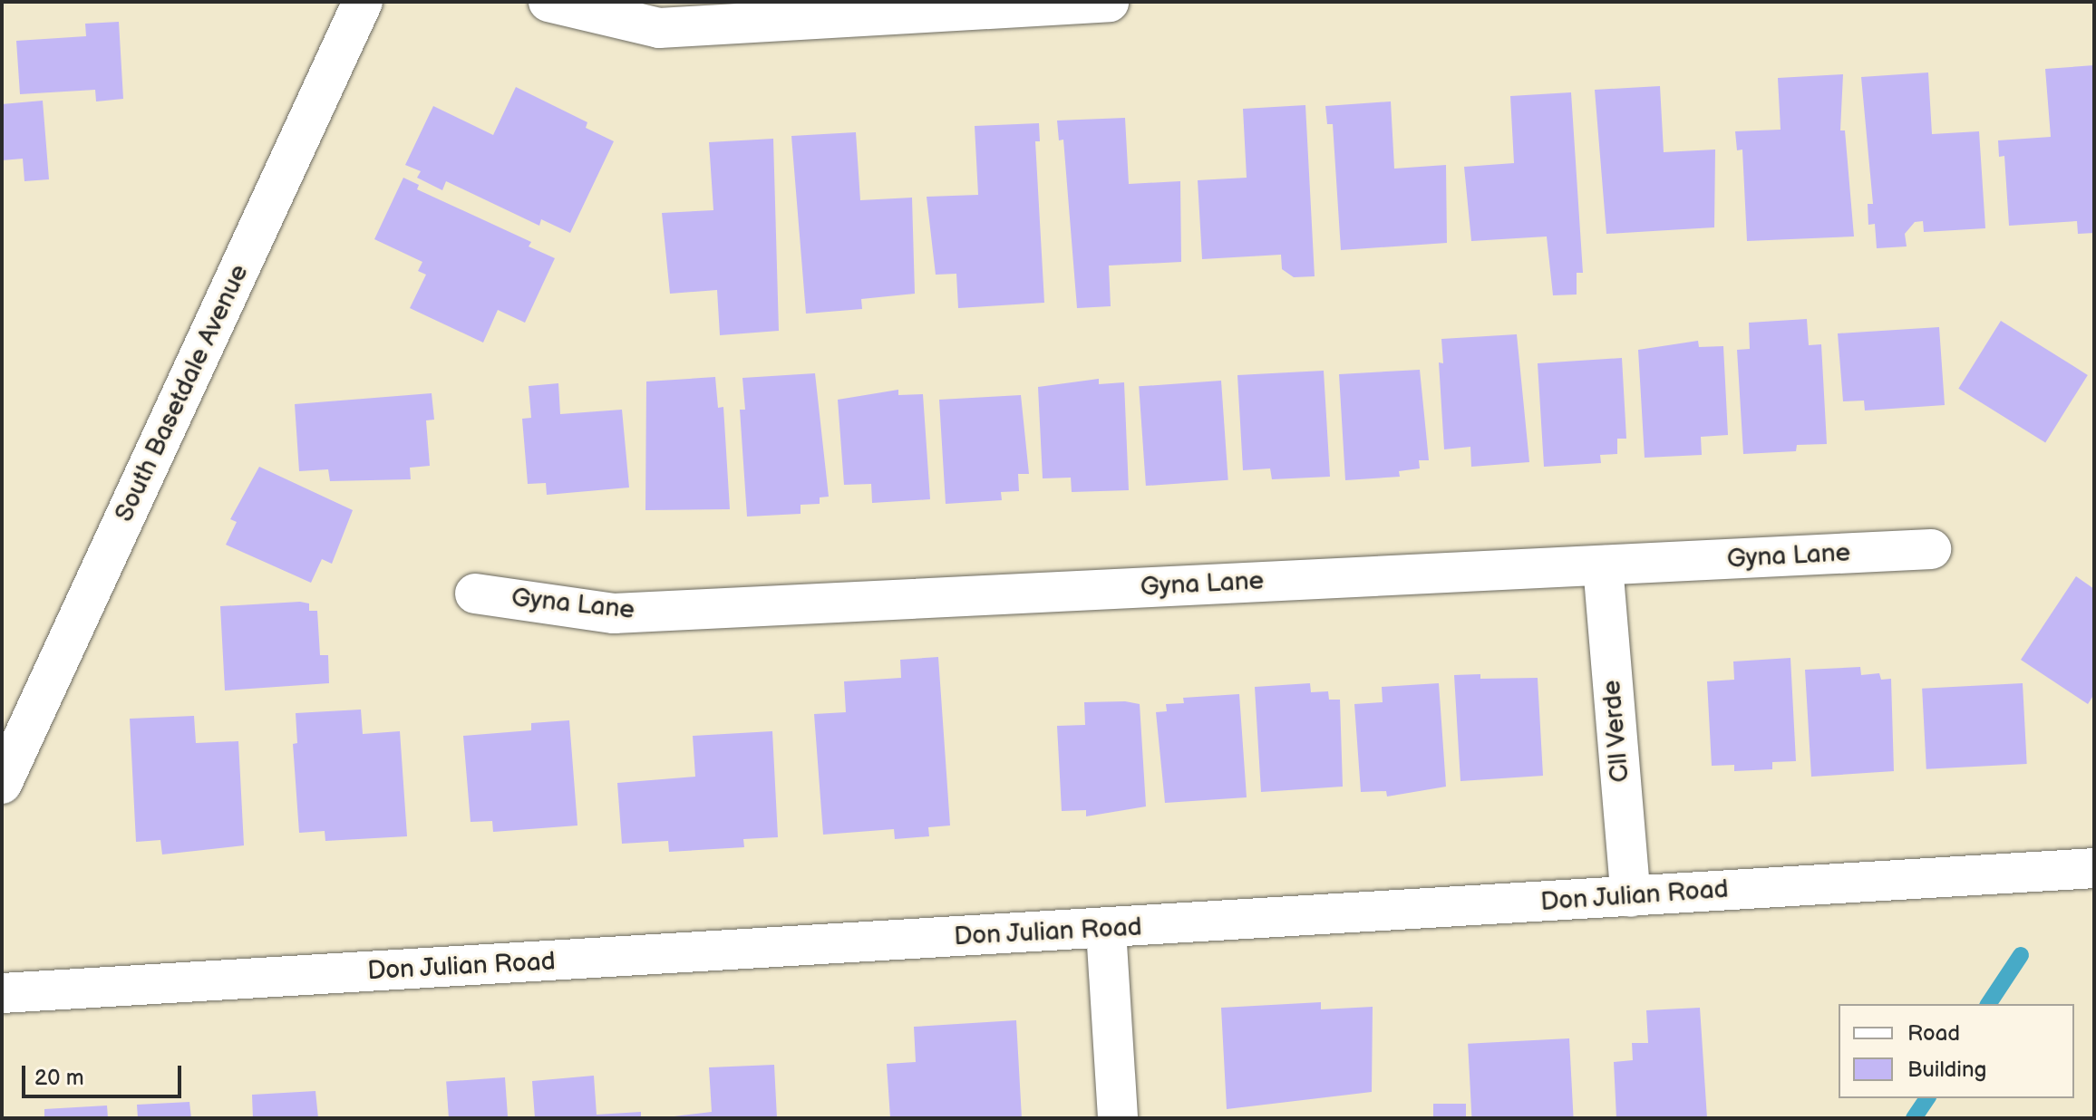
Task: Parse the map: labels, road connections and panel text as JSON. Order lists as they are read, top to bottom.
{
  "streets": {
    "street": [
      "South Basetdale Avenue",
      "Gyna Lane",
      "Cll Verde",
      "Don Julian Road"
    ]
  },
  "crossings": [
    ["Gyna Lane", "Cll Verde"],
    ["Cll Verde", "Don Julian Road"]
  ],
  "legend": ["Road", "Building"],
  "scale_bar": "20 m"
}
